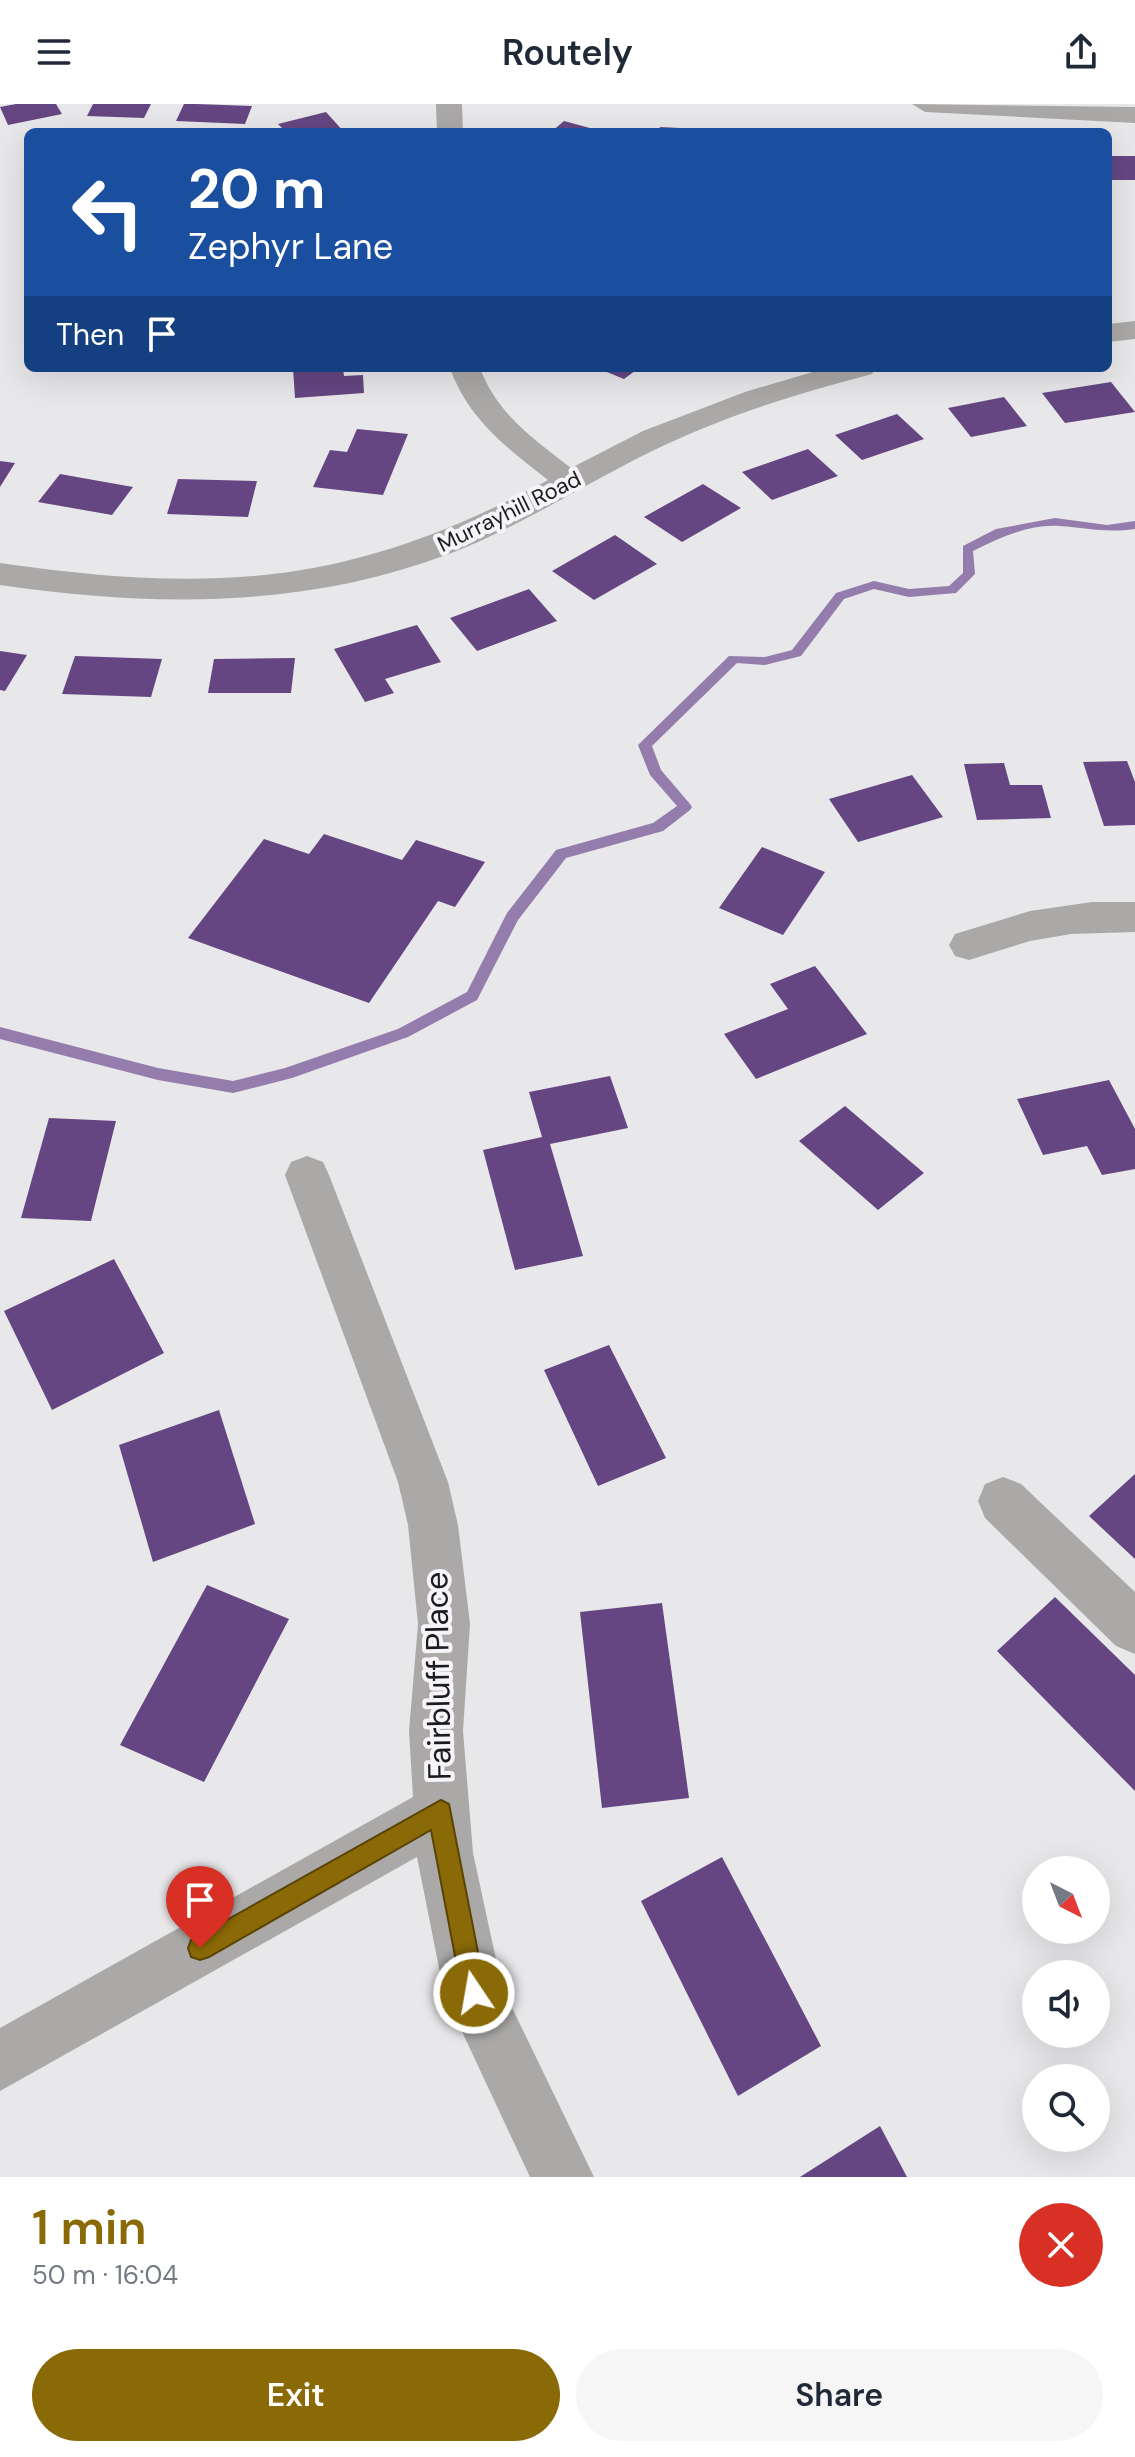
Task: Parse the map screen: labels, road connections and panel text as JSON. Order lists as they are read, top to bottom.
{
  "streets": {
    "street": ["Murrayhill Road", "Fairbluff Place"]
  },
  "north": "bottom right",
  "page": {
    "header": "Routely",
    "turn": ["20 m", "Zephyr Lane"],
    "then": "Then",
    "heading": ["1 min", "50 m · 16:04"],
    "buttons": ["Exit", "Share"]
  }
}
